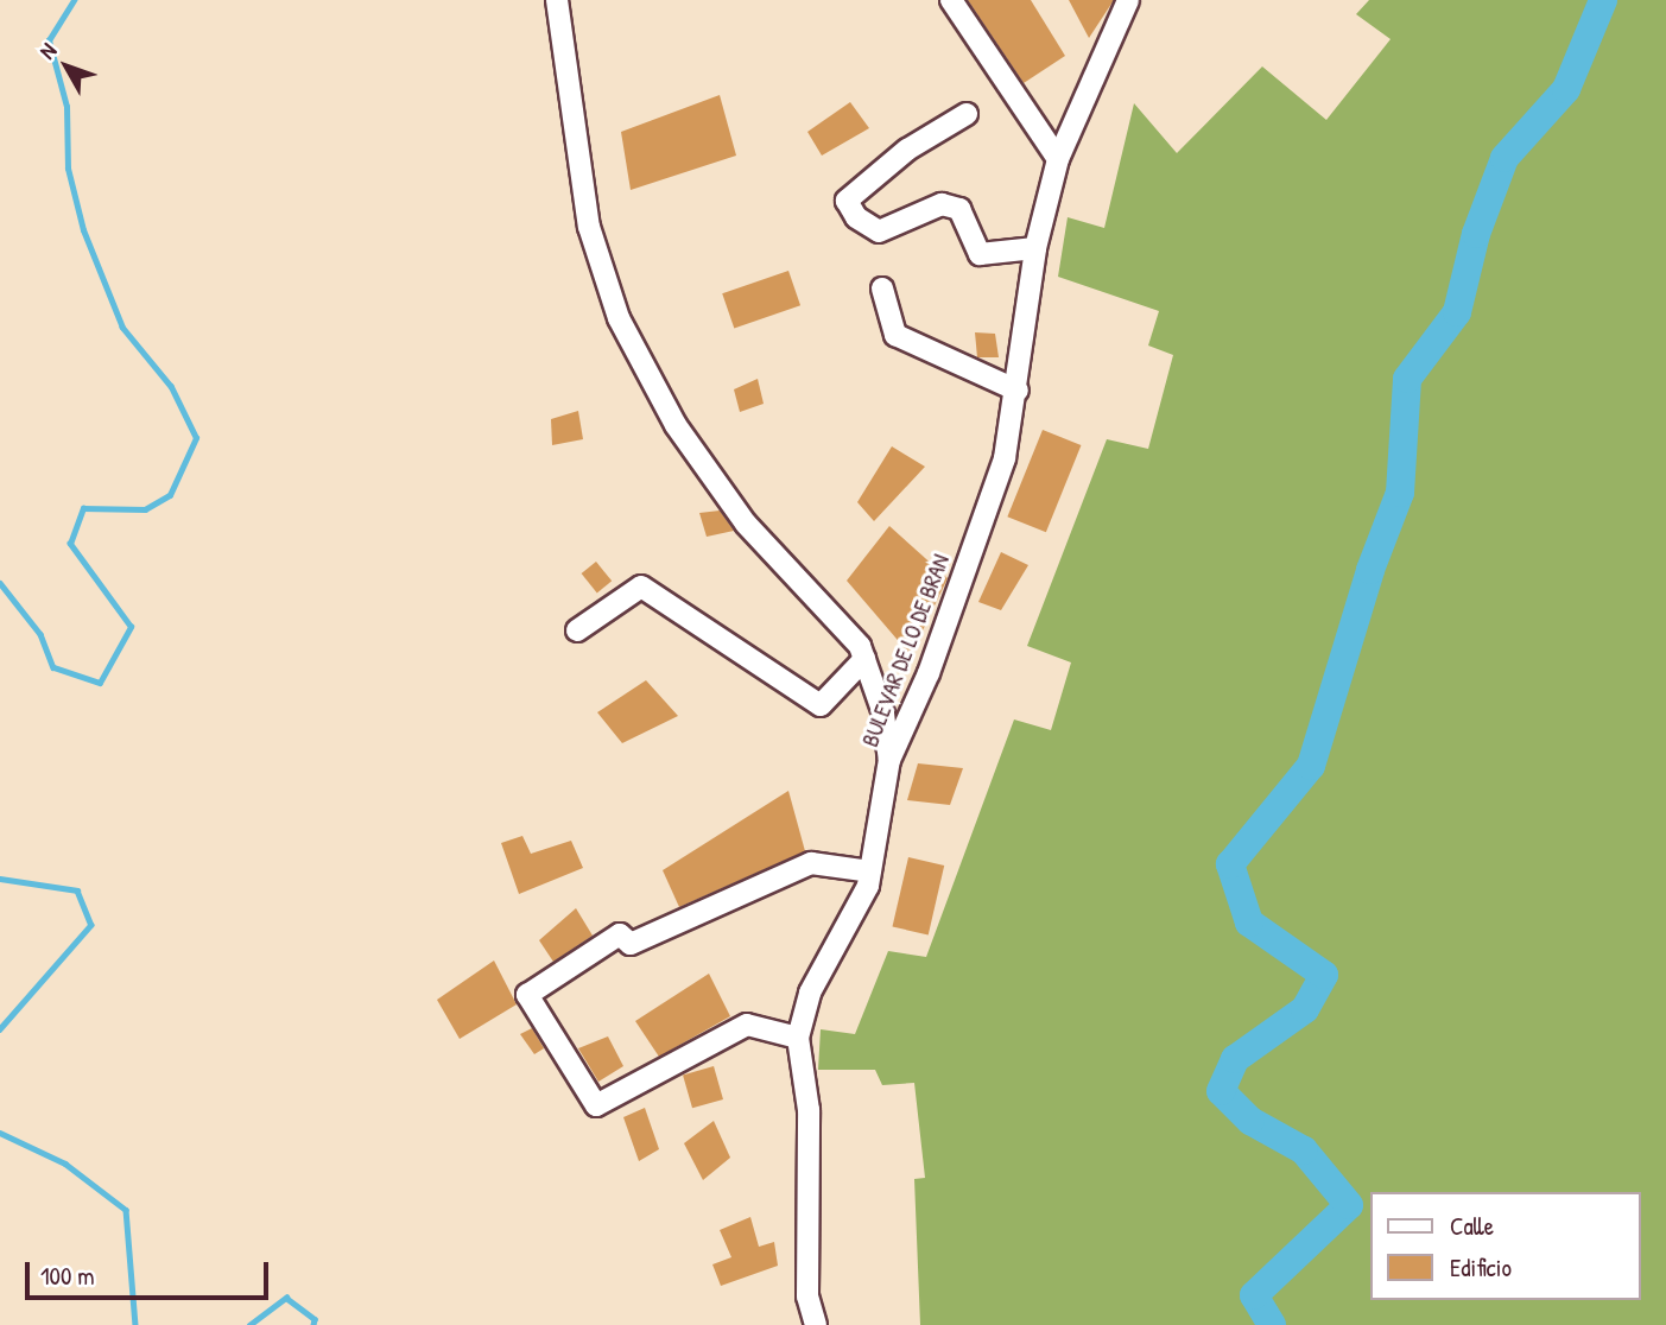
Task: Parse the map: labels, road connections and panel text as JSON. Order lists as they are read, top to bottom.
{
  "streets": {
    "street": ["BULEVAR DE LO DE BRAN"]
  },
  "legend": ["Calle", "Edificio"],
  "scale_bar": "100 m",
  "north": "top left"
}
